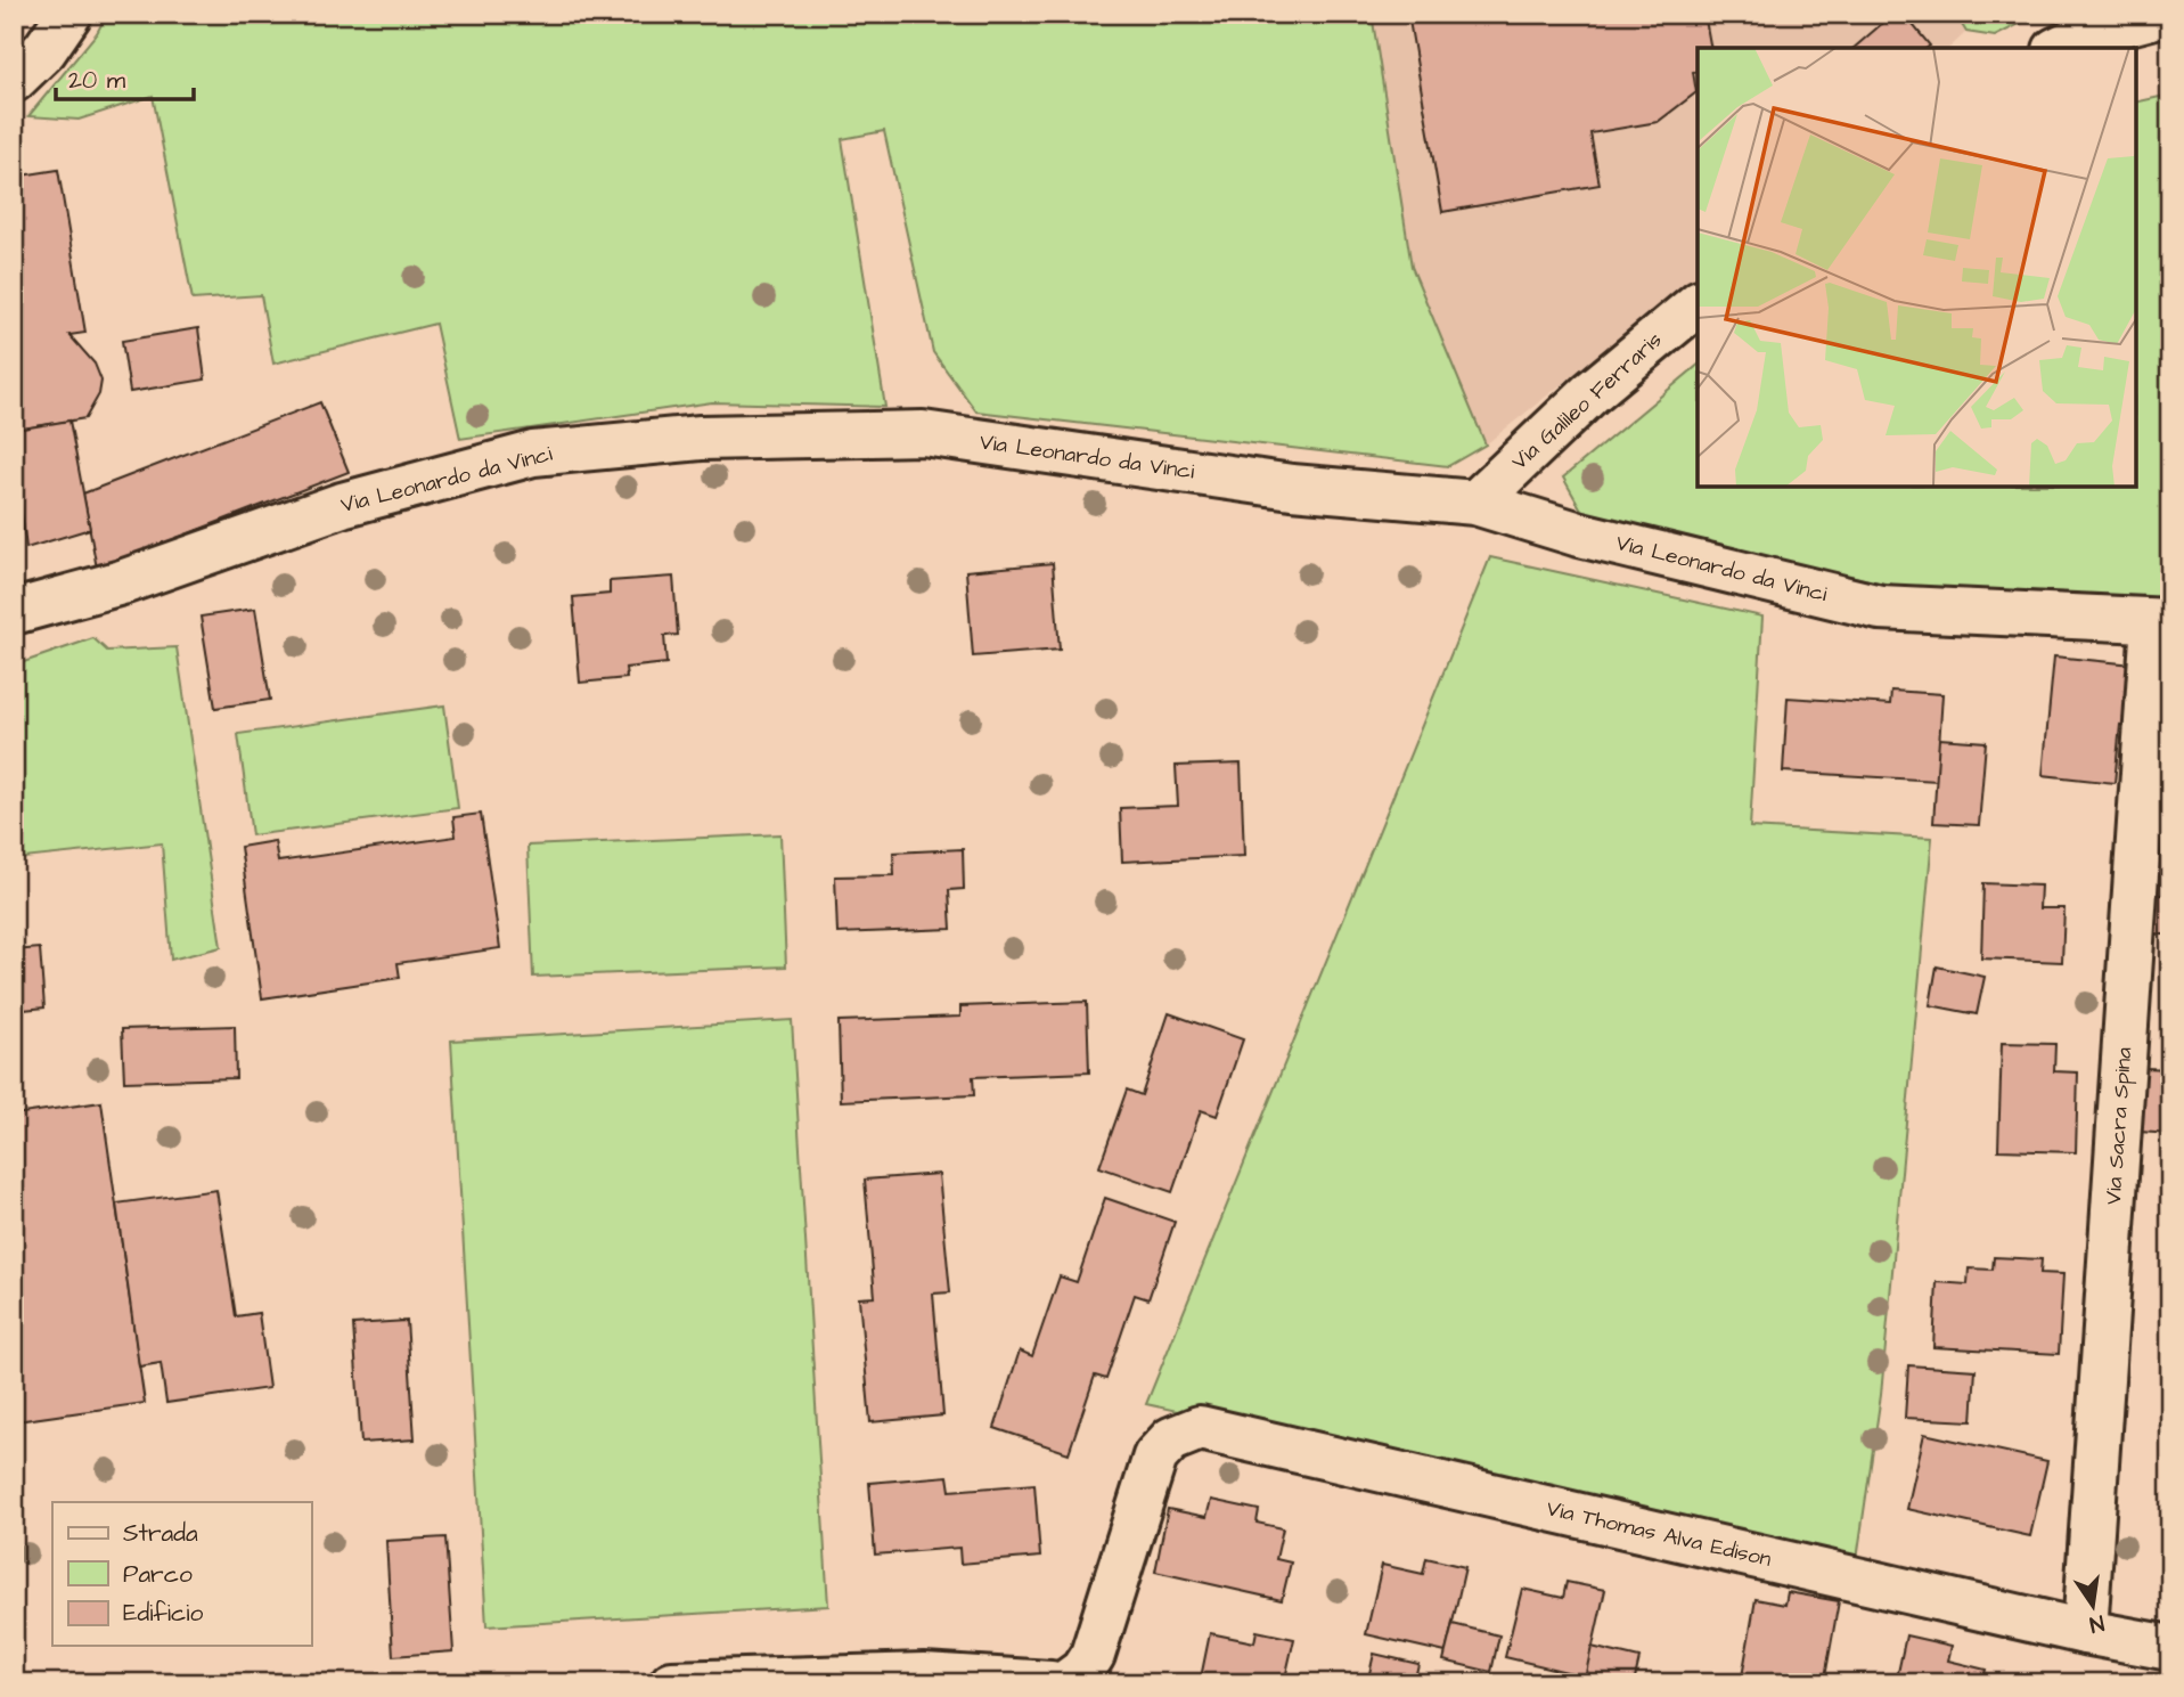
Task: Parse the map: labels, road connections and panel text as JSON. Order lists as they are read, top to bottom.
{
  "streets": {
    "street": [
      "Via Galileo Ferraris",
      "Via Leonardo da Vinci",
      "Via Sacra Spina",
      "Via Thomas Alva Edison"
    ]
  },
  "crossings": [
    ["Via Galileo Ferraris", "Via Leonardo da Vinci"],
    ["Via Leonardo da Vinci", "Via Sacra Spina"],
    ["Via Sacra Spina", "Via Thomas Alva Edison"]
  ],
  "legend": ["Strada", "Parco", "Edificio"],
  "scale_bar": "20 m",
  "north": "bottom"
}
